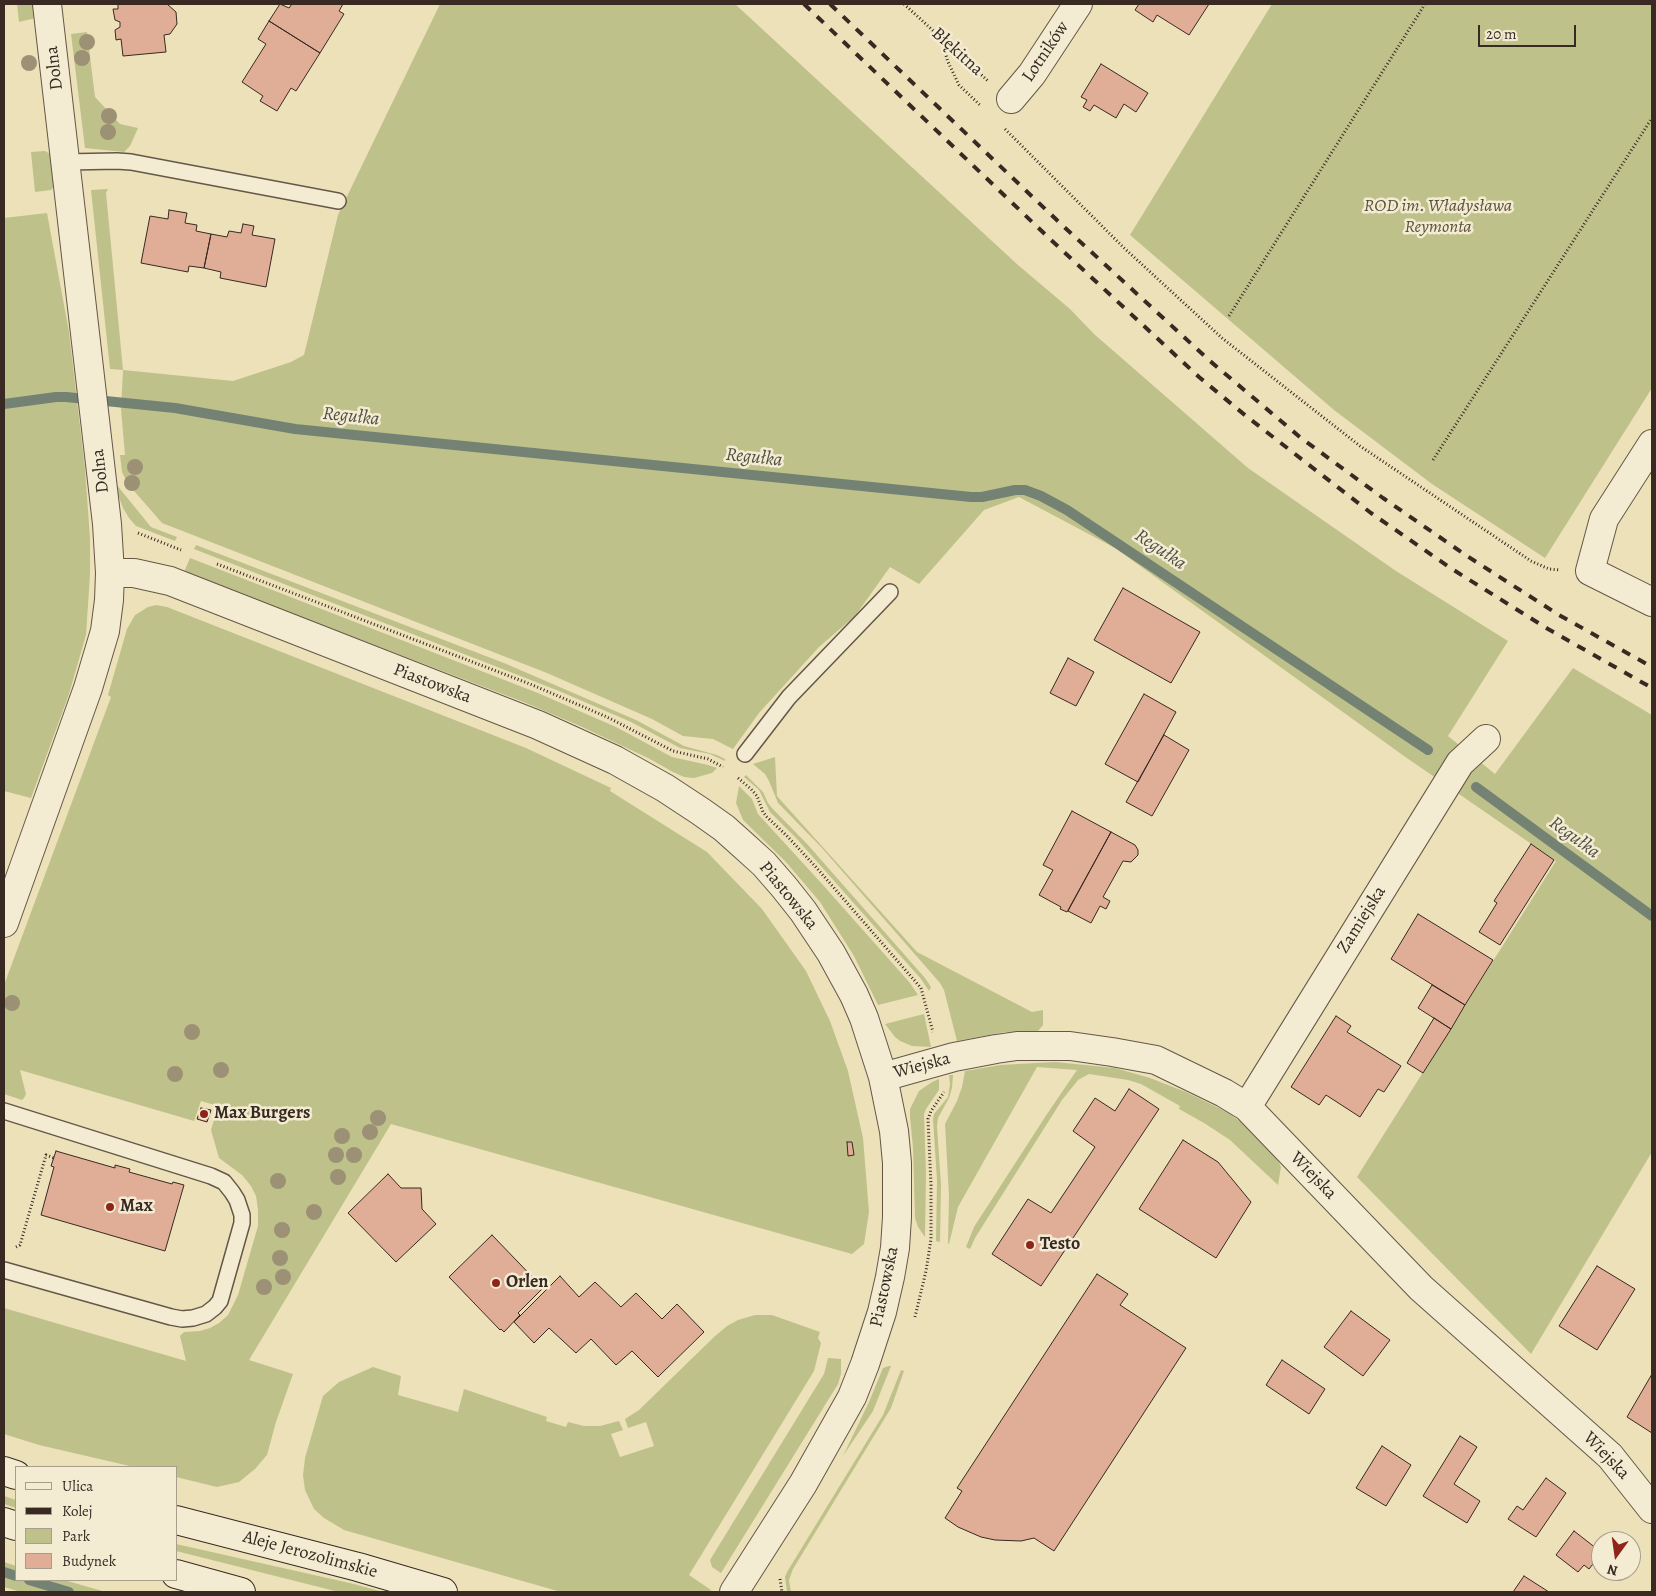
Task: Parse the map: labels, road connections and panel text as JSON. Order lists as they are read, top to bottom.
{
  "streets": {
    "street": [
      "Lotników",
      "Dolna",
      "Piastowska",
      "Zamiejska",
      "Wiejska",
      "Aleje Jerozolimskie"
    ],
    "path": ["Błękitna"]
  },
  "crossings": [
    ["Błękitna", "Lotników"],
    ["Dolna", "Piastowska"],
    ["Piastowska", "Wiejska"],
    ["Zamiejska", "Wiejska"]
  ],
  "water": ["Regułka"],
  "parks": ["ROD im. Władysława Reymonta"],
  "places": [
    "Max Burgers",
    "Max",
    "Testo",
    "Orlen"
  ],
  "legend": [
    "Ulica",
    "Kolej",
    "Park",
    "Budynek"
  ],
  "scale_bar": "20 m",
  "north": "bottom"
}
